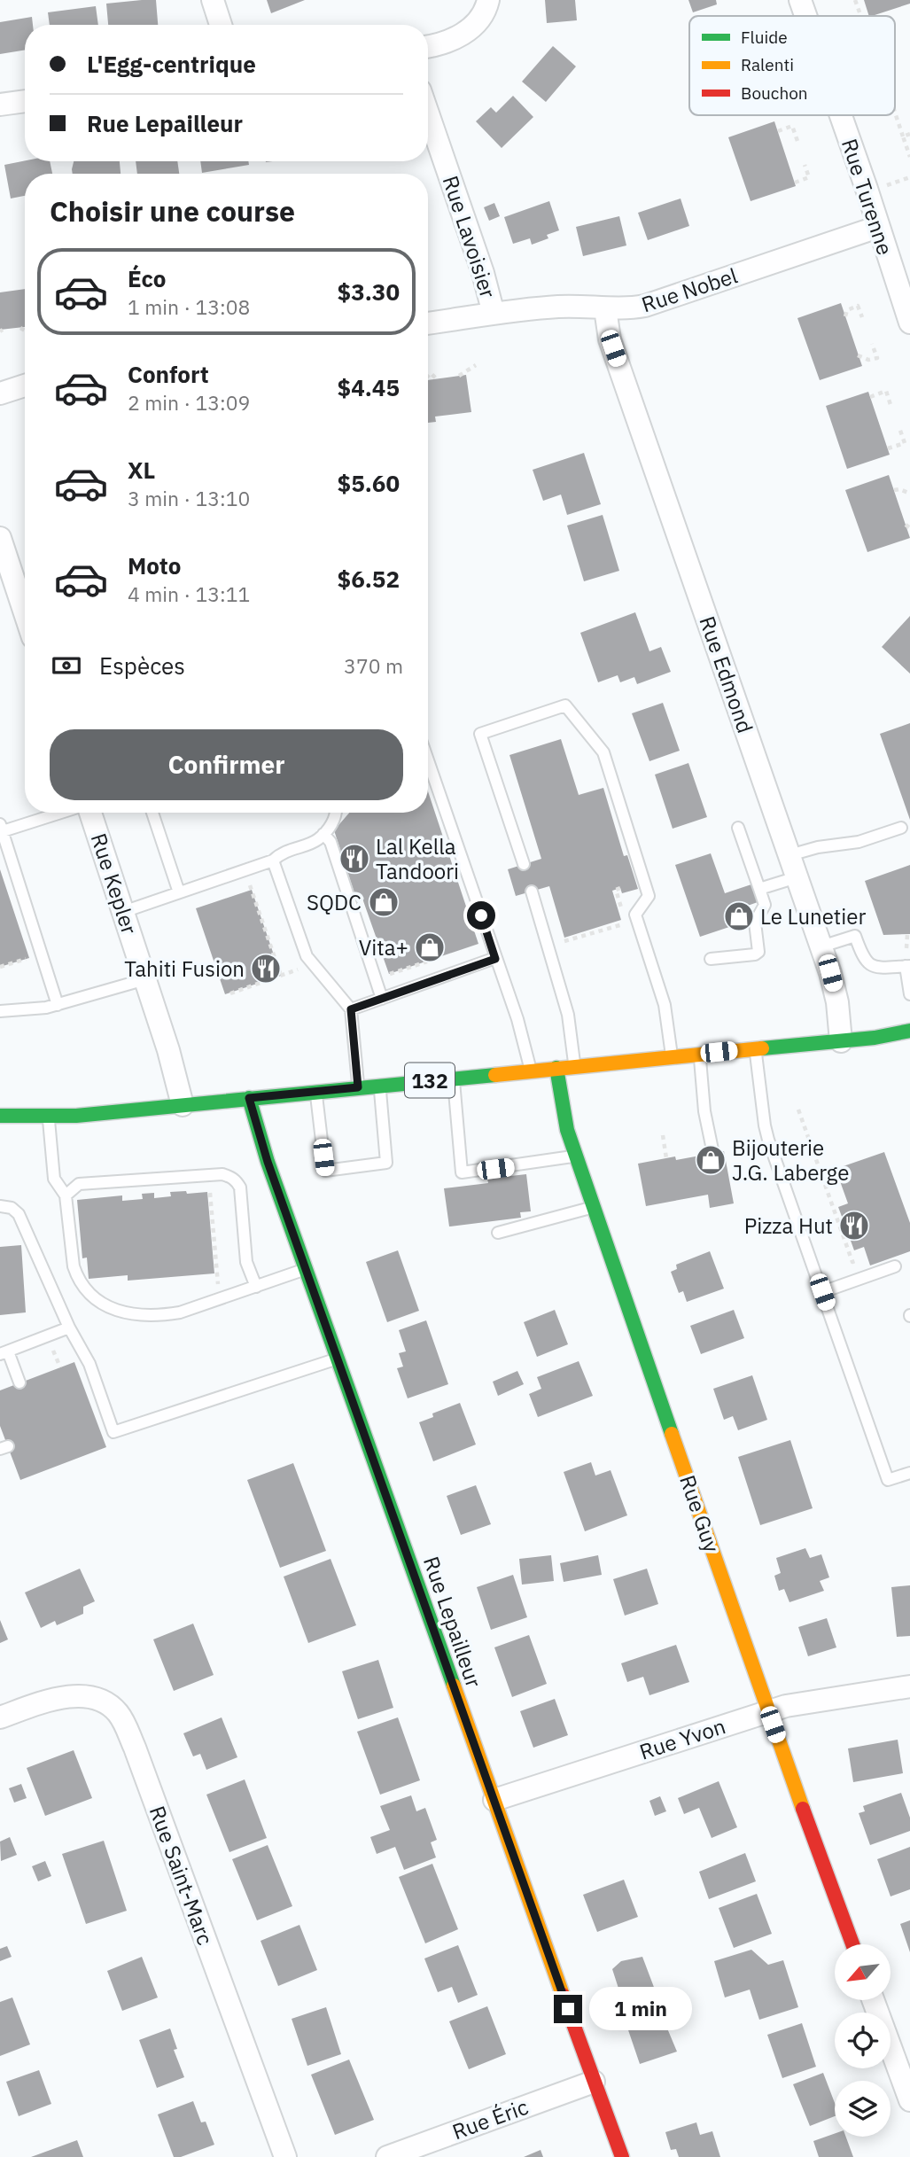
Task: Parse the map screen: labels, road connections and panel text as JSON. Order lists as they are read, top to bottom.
{
  "streets": {
    "main road": ["132", "Rue Guy", "Rue Lepailleur"],
    "street": [
      "Rue Turenne",
      "Rue Lavoisier",
      "Rue Nobel",
      "Rue Edmond",
      "Rue Kepler",
      "Rue Yvon",
      "Rue Saint-Marc",
      "Rue Éric"
    ]
  },
  "crossings": [
    ["Rue Turenne", "Rue Nobel"],
    ["Rue Lavoisier", "Rue Nobel"],
    ["Rue Nobel", "Rue Edmond"],
    ["Rue Edmond", "132"],
    ["Rue Kepler", "132"],
    ["132", "Rue Guy"],
    ["132", "Rue Lepailleur"],
    ["Rue Guy", "Rue Yvon"],
    ["Rue Lepailleur", "Rue Yvon"],
    ["Rue Lepailleur", "Rue Éric"]
  ],
  "places": {
    "restaurant": ["Lal Kella Tandoori", "Tahiti Fusion", "Pizza Hut"],
    "shop": [
      "SQDC",
      "Le Lunetier",
      "Vita+",
      "Bijouterie J.G. Laberge"
    ]
  },
  "legend": ["Fluide", "Ralenti", "Bouchon"],
  "north": "bottom left",
  "page": {
    "banner": ["L'Egg-centrique", "Rue Lepailleur"],
    "heading": "Choisir une course",
    "list": [
      {
        "name": "Éco",
        "note": "1 min · 13:08",
        "value": "$3.30"
      },
      {
        "name": "Confort",
        "note": "2 min · 13:09",
        "value": "$4.45"
      },
      {
        "name": "XL",
        "note": "3 min · 13:10",
        "value": "$5.60"
      },
      {
        "name": "Moto",
        "note": "4 min · 13:11",
        "value": "$6.52"
      }
    ],
    "pay": ["Espèces", "370 m"],
    "buttons": "Confirmer",
    "bubble": "1 min"
  }
}
